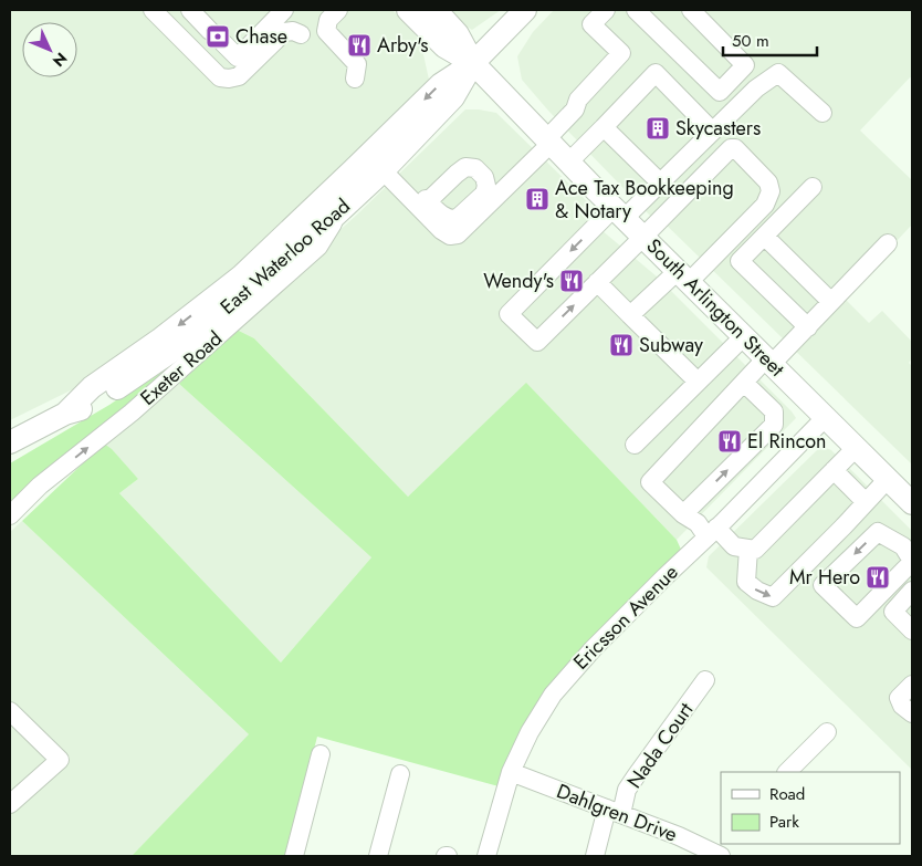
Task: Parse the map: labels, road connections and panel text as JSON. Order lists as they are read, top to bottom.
{
  "streets": {
    "main road": ["East Waterloo Road", "South Arlington Street"],
    "street": [
      "Exeter Road",
      "Ericsson Avenue",
      "Nada Court",
      "Dahlgren Drive"
    ]
  },
  "crossings": [
    ["East Waterloo Road", "South Arlington Street"],
    ["East Waterloo Road", "Exeter Road"],
    ["South Arlington Street", "Ericsson Avenue"],
    ["Ericsson Avenue", "Dahlgren Drive"],
    ["Nada Court", "Dahlgren Drive"]
  ],
  "one_way": ["Exeter Road"],
  "places": {
    "bank": ["Chase"],
    "restaurant": [
      "Arby's",
      "Wendy's",
      "Subway",
      "El Rincon",
      "Mr Hero"
    ],
    "building": ["Skycasters", "Ace Tax Bookkeeping & Notary"]
  },
  "legend": ["Road", "Park"],
  "scale_bar": "50 m",
  "north": "bottom right"
}
